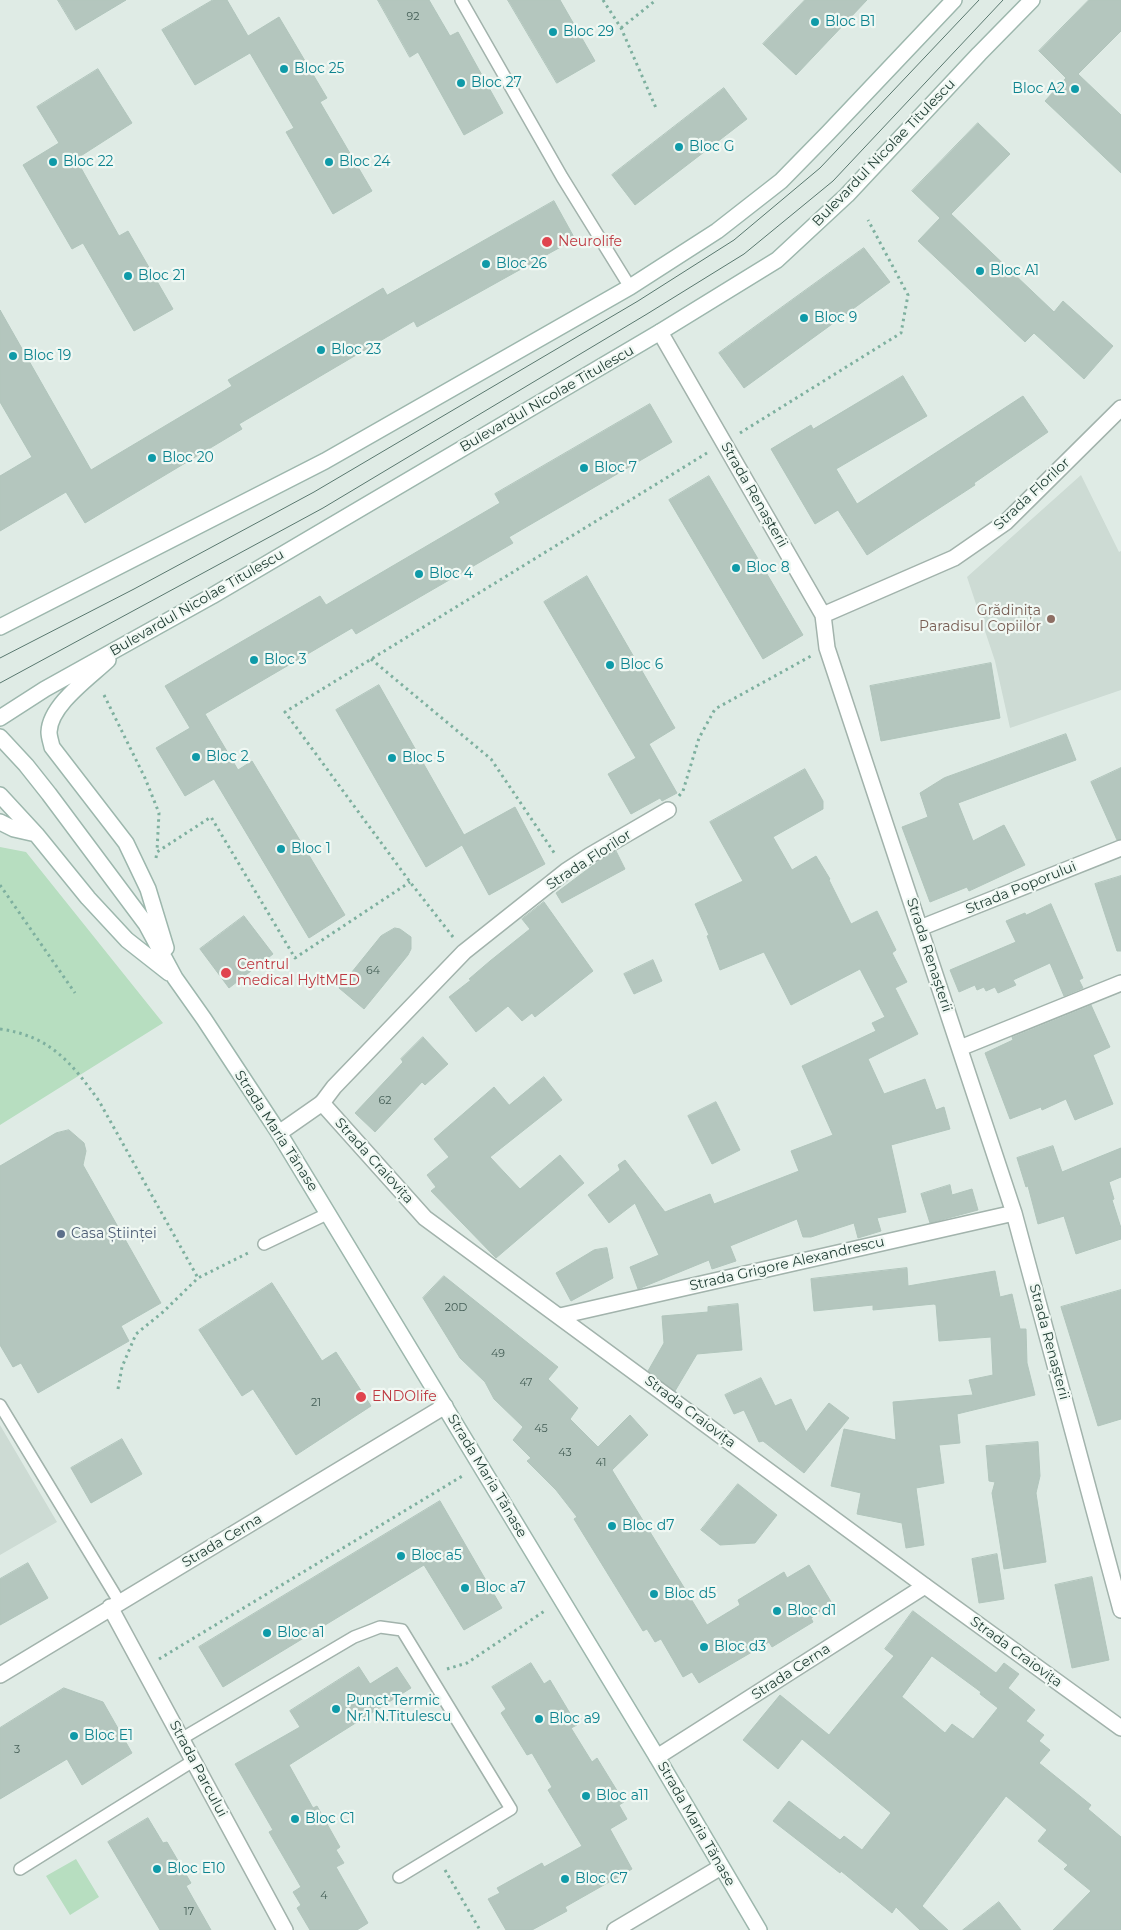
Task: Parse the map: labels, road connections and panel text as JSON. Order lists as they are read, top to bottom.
{
  "streets": {
    "street": [
      "Bulevardul Nicolae Titulescu",
      "Strada Florilor",
      "Strada Renașterii",
      "Strada Poporului",
      "Strada Maria Tănase",
      "Strada Craiovița",
      "Strada Grigore Alexandrescu",
      "Strada Cerna",
      "Strada Parcului"
    ]
  },
  "crossings": [
    ["Bulevardul Nicolae Titulescu", "Strada Renașterii"],
    ["Strada Florilor", "Strada Renașterii"],
    ["Strada Florilor", "Strada Craiovița"],
    ["Strada Renașterii", "Strada Poporului"],
    ["Strada Renașterii", "Strada Grigore Alexandrescu"],
    ["Strada Maria Tănase", "Strada Cerna"],
    ["Strada Craiovița", "Strada Grigore Alexandrescu"],
    ["Strada Craiovița", "Strada Cerna"],
    ["Strada Cerna", "Strada Parcului"]
  ],
  "places": [
    "Bloc B1",
    "Bloc 29",
    "Bloc 25",
    "Bloc 27",
    "Bloc A2",
    "Bloc G",
    "Bloc 22",
    "Bloc 24",
    "Neurolife",
    "Bloc 26",
    "Bloc A1",
    "Bloc 21",
    "Bloc 9",
    "Bloc 23",
    "Bloc 19",
    "Bloc 20",
    "Bloc 7",
    "Bloc 8",
    "Bloc 4",
    "Grădinița Paradisul Copiilor",
    "Bloc 3",
    "Bloc 6",
    "Bloc 2",
    "Bloc 5",
    "Bloc 1",
    "Centrul medical HyltMED",
    "Casa Științei",
    "ENDOlife",
    "Bloc d7",
    "Bloc a5",
    "Bloc a7",
    "Bloc d5",
    "Bloc d1",
    "Bloc a1",
    "Bloc d3",
    "Punct Termic Nr.1 N.Titulescu",
    "Bloc a9",
    "Bloc E1",
    "Bloc a11",
    "Bloc C1",
    "Bloc E10",
    "Bloc C7"
  ],
  "house_numbers": [
    "92",
    "64",
    "62",
    "20D",
    "49",
    "47",
    "21",
    "45",
    "43",
    "41",
    "3",
    "4",
    "17"
  ]
}
